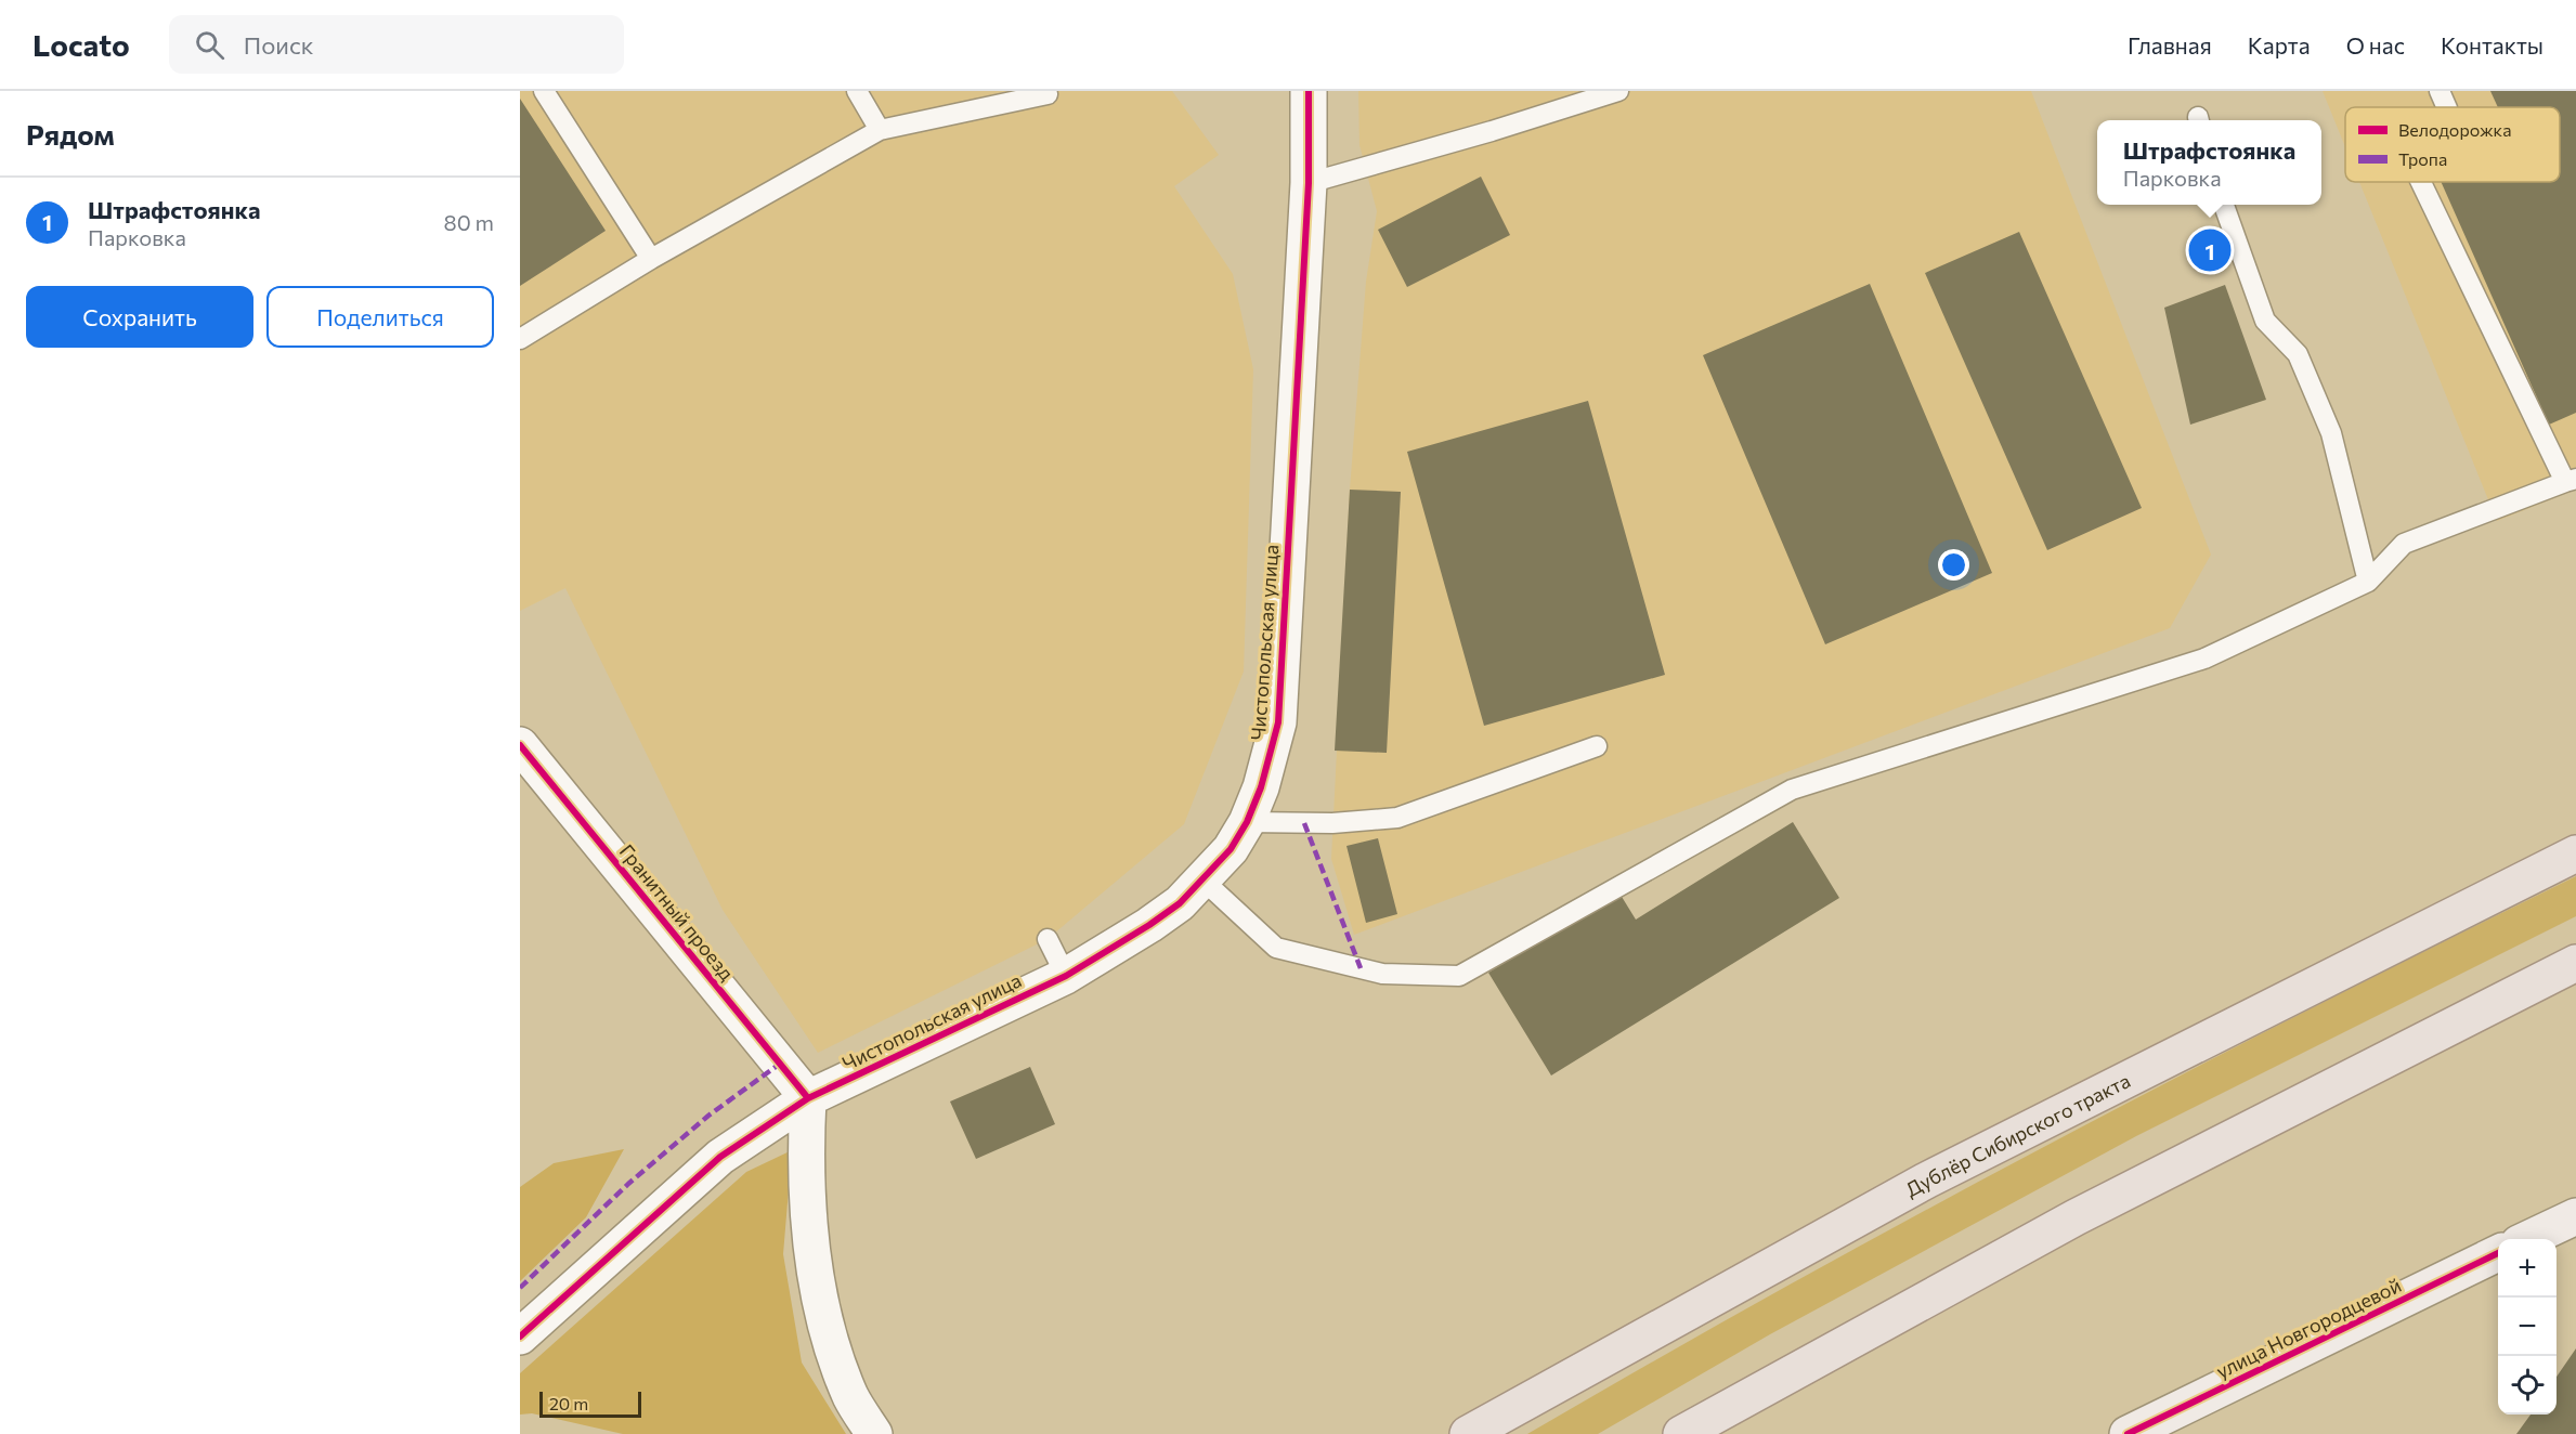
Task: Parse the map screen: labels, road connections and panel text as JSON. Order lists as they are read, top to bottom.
{
  "streets": {
    "main road": ["Дублёр Сибирского тракта"],
    "street": ["Чистопольская улица", "Гранитный проезд", "улица Новгородцевой"]
  },
  "crossings": [
    ["Чистопольская улица", "Гранитный проезд"]
  ],
  "legend": ["Велодорожка", "Тропа"],
  "scale_bar": "20 m",
  "page": {
    "header": "Locato",
    "search": "Поиск",
    "nav": [
      "Главная",
      "Карта",
      "О нас",
      "Контакты"
    ],
    "heading": "Рядом",
    "popup": ["Штрафстоянка", "Парковка"],
    "list": [
      {
        "mark": "1",
        "name": "Штрафстоянка",
        "note": "Парковка",
        "value": "80 m"
      }
    ],
    "pins": "1",
    "buttons": ["Сохранить", "Поделиться"],
    "map_buttons": ["+", "−"],
    "scale": "20 m"
  }
}
